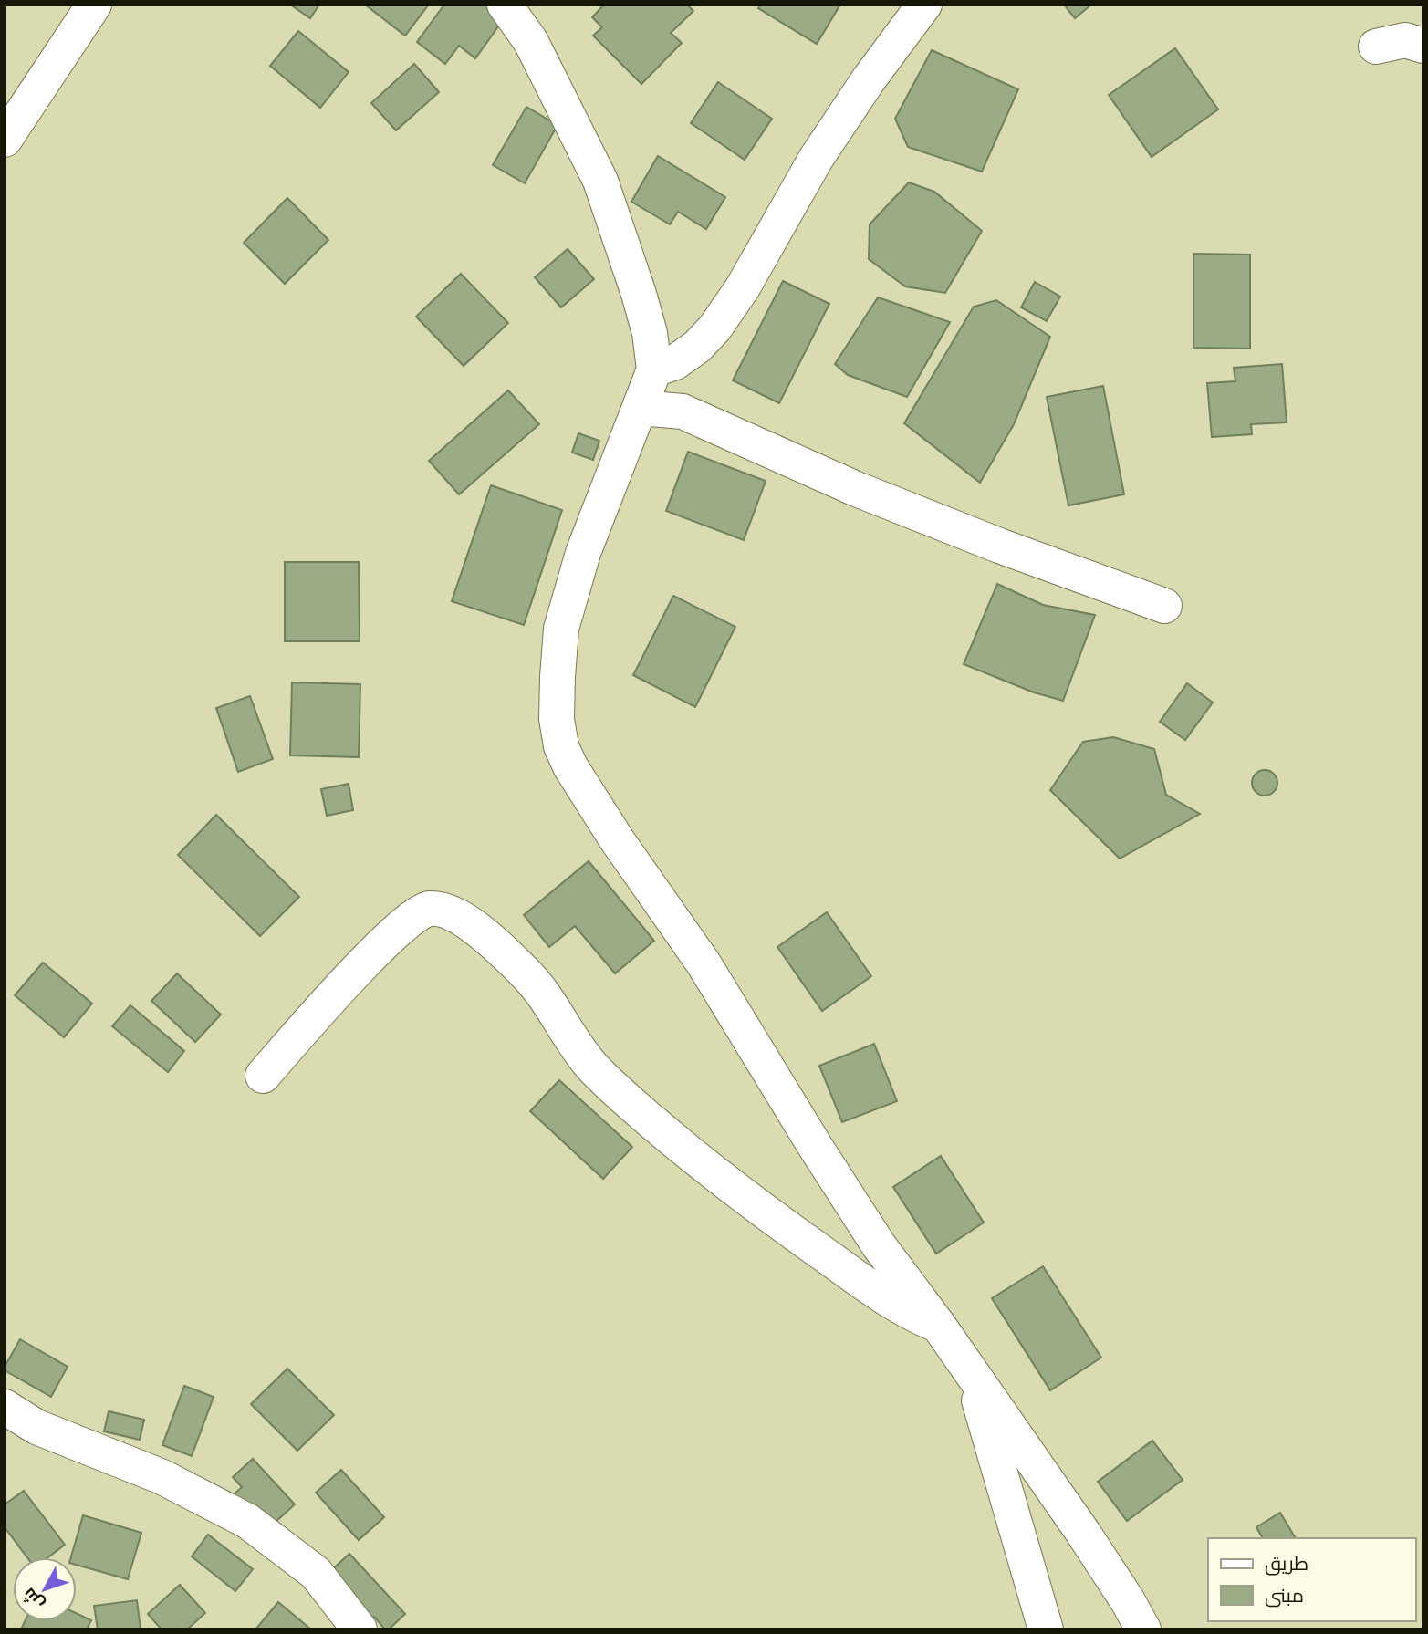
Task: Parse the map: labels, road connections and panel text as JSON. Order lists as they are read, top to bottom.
{
  "legend": ["طريق", "مبنى"],
  "north": "bottom left"
}
